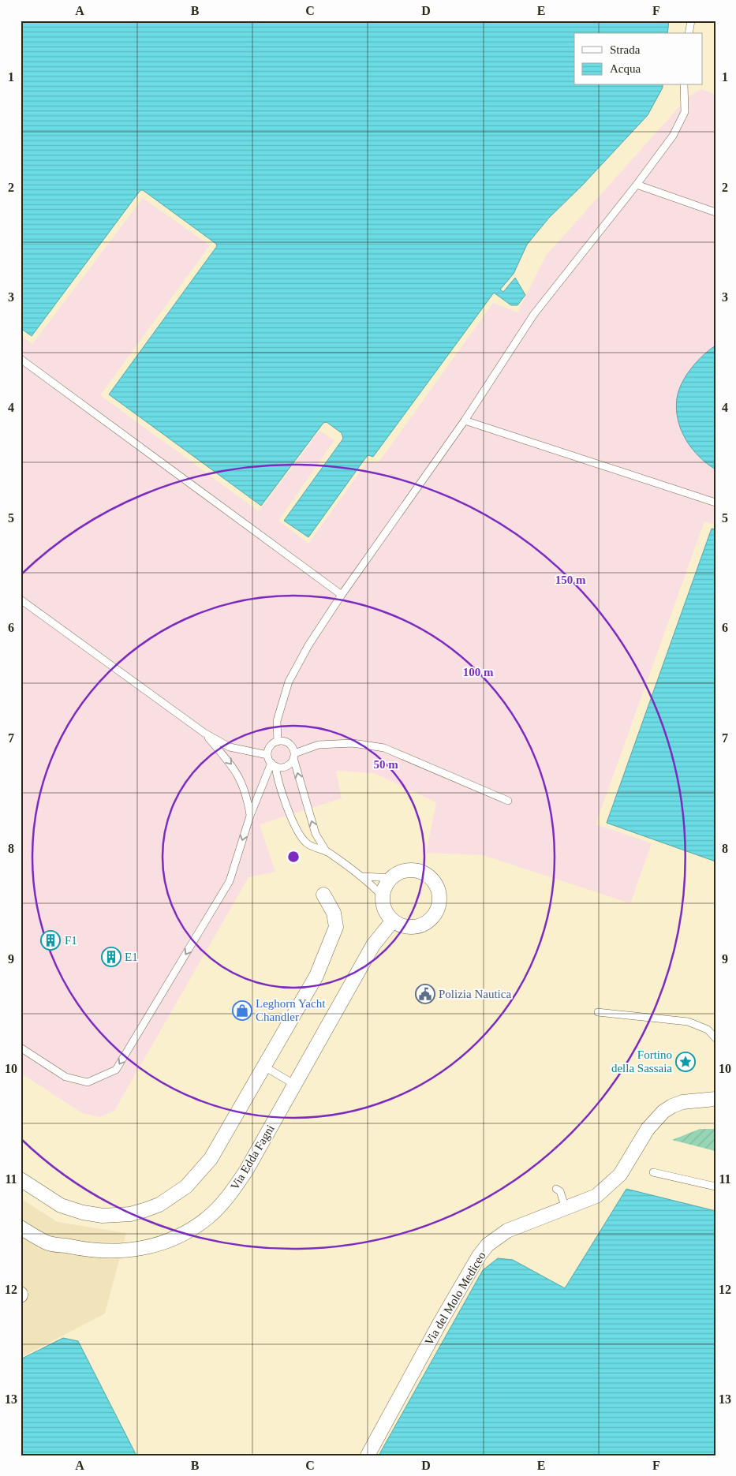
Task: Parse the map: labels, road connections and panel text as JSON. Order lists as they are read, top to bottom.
{
  "streets": {
    "street": ["Via Edda Fagni", "Via del Molo Mediceo"]
  },
  "places": {
    "building": ["F1", "E1"],
    "public building": ["Polizia Nautica"],
    "shop": ["Leghorn Yacht Chandler"],
    "place": ["Fortino della Sassaia"]
  },
  "legend": ["Strada", "Acqua"],
  "grid": {
    "columns": [
      "A",
      "B",
      "C",
      "D",
      "E",
      "F"
    ],
    "rows": [
      "1",
      "2",
      "3",
      "4",
      "5",
      "6",
      "7",
      "8",
      "9",
      "10",
      "11",
      "12",
      "13"
    ]
  },
  "rings": ["150 m", "100 m", "50 m"]
}
